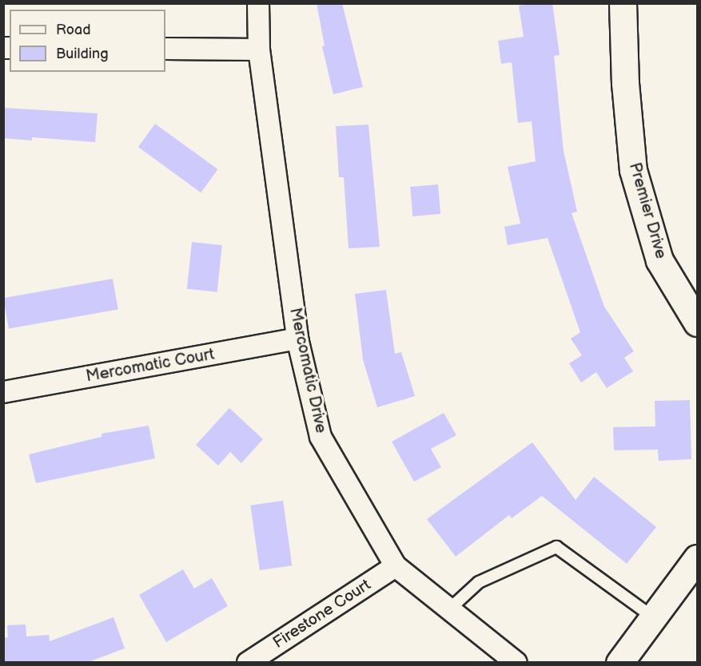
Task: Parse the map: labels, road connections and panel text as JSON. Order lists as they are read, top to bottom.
{
  "streets": {
    "street": [
      "Premier Drive",
      "Mercomatic Court",
      "Mercomatic Drive",
      "Firestone Court"
    ]
  },
  "crossings": [
    ["Mercomatic Court", "Mercomatic Drive"],
    ["Mercomatic Drive", "Firestone Court"]
  ],
  "legend": ["Road", "Building"]
}
